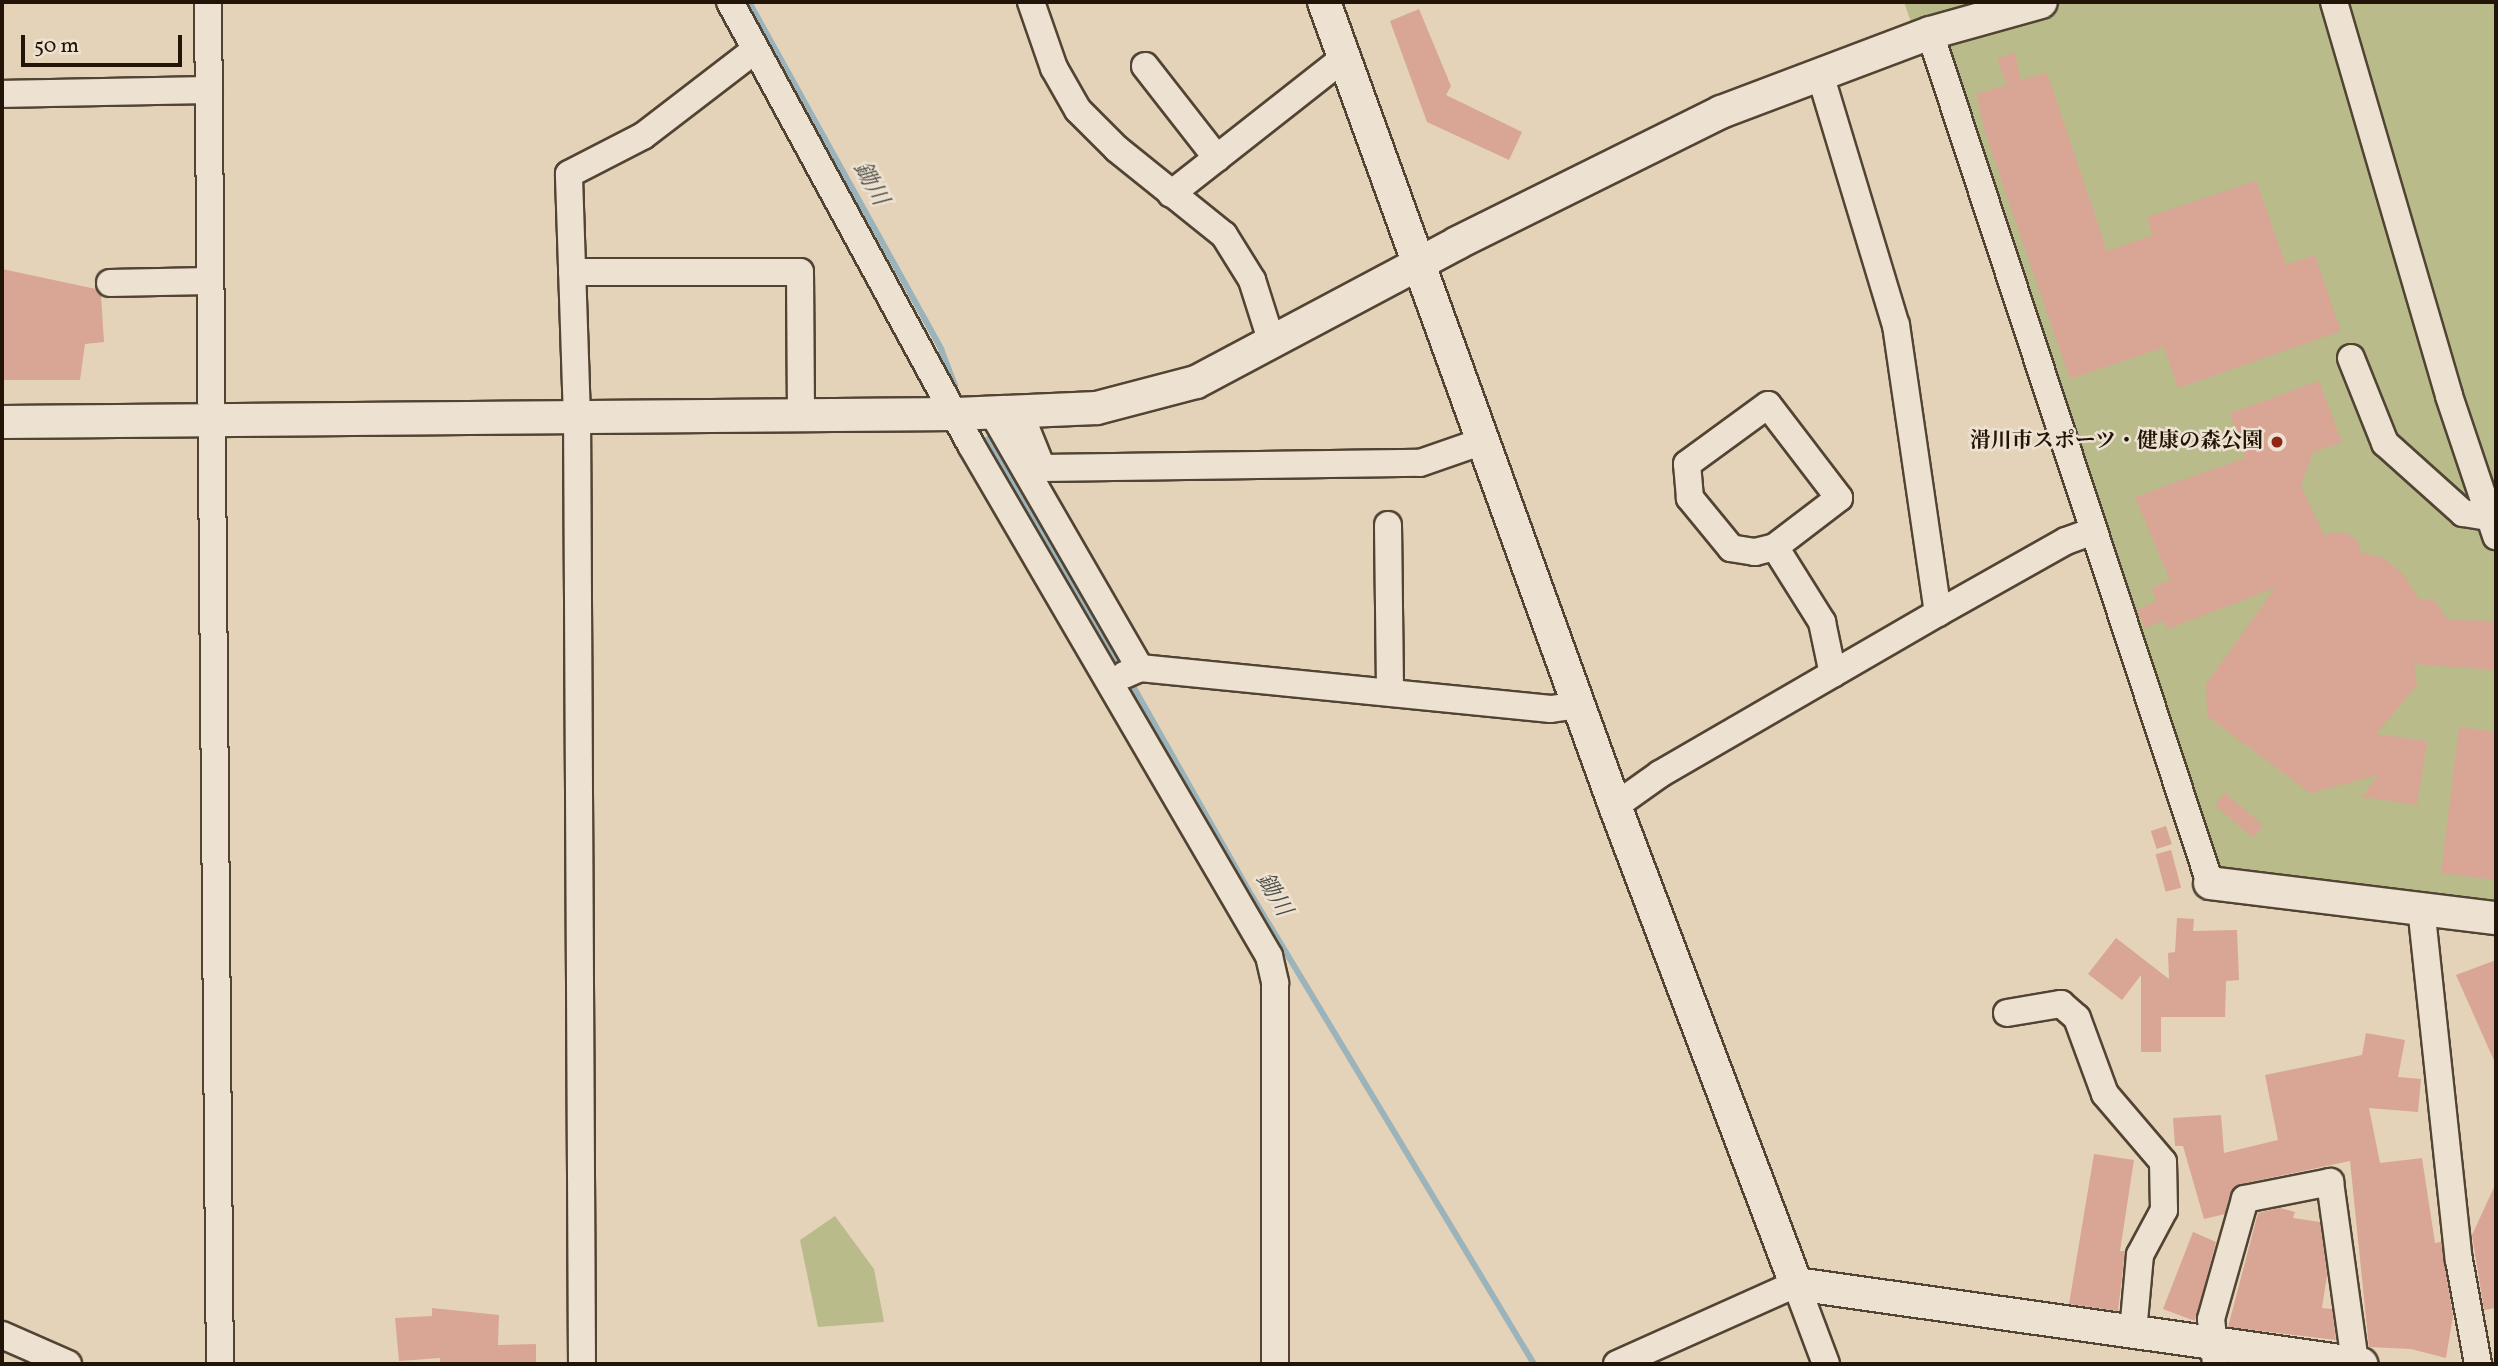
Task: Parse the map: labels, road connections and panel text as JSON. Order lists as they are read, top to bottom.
{
  "water": ["鋤川"],
  "places": ["滑川市スポーツ・健康の森公園"],
  "scale_bar": "50 m"
}
